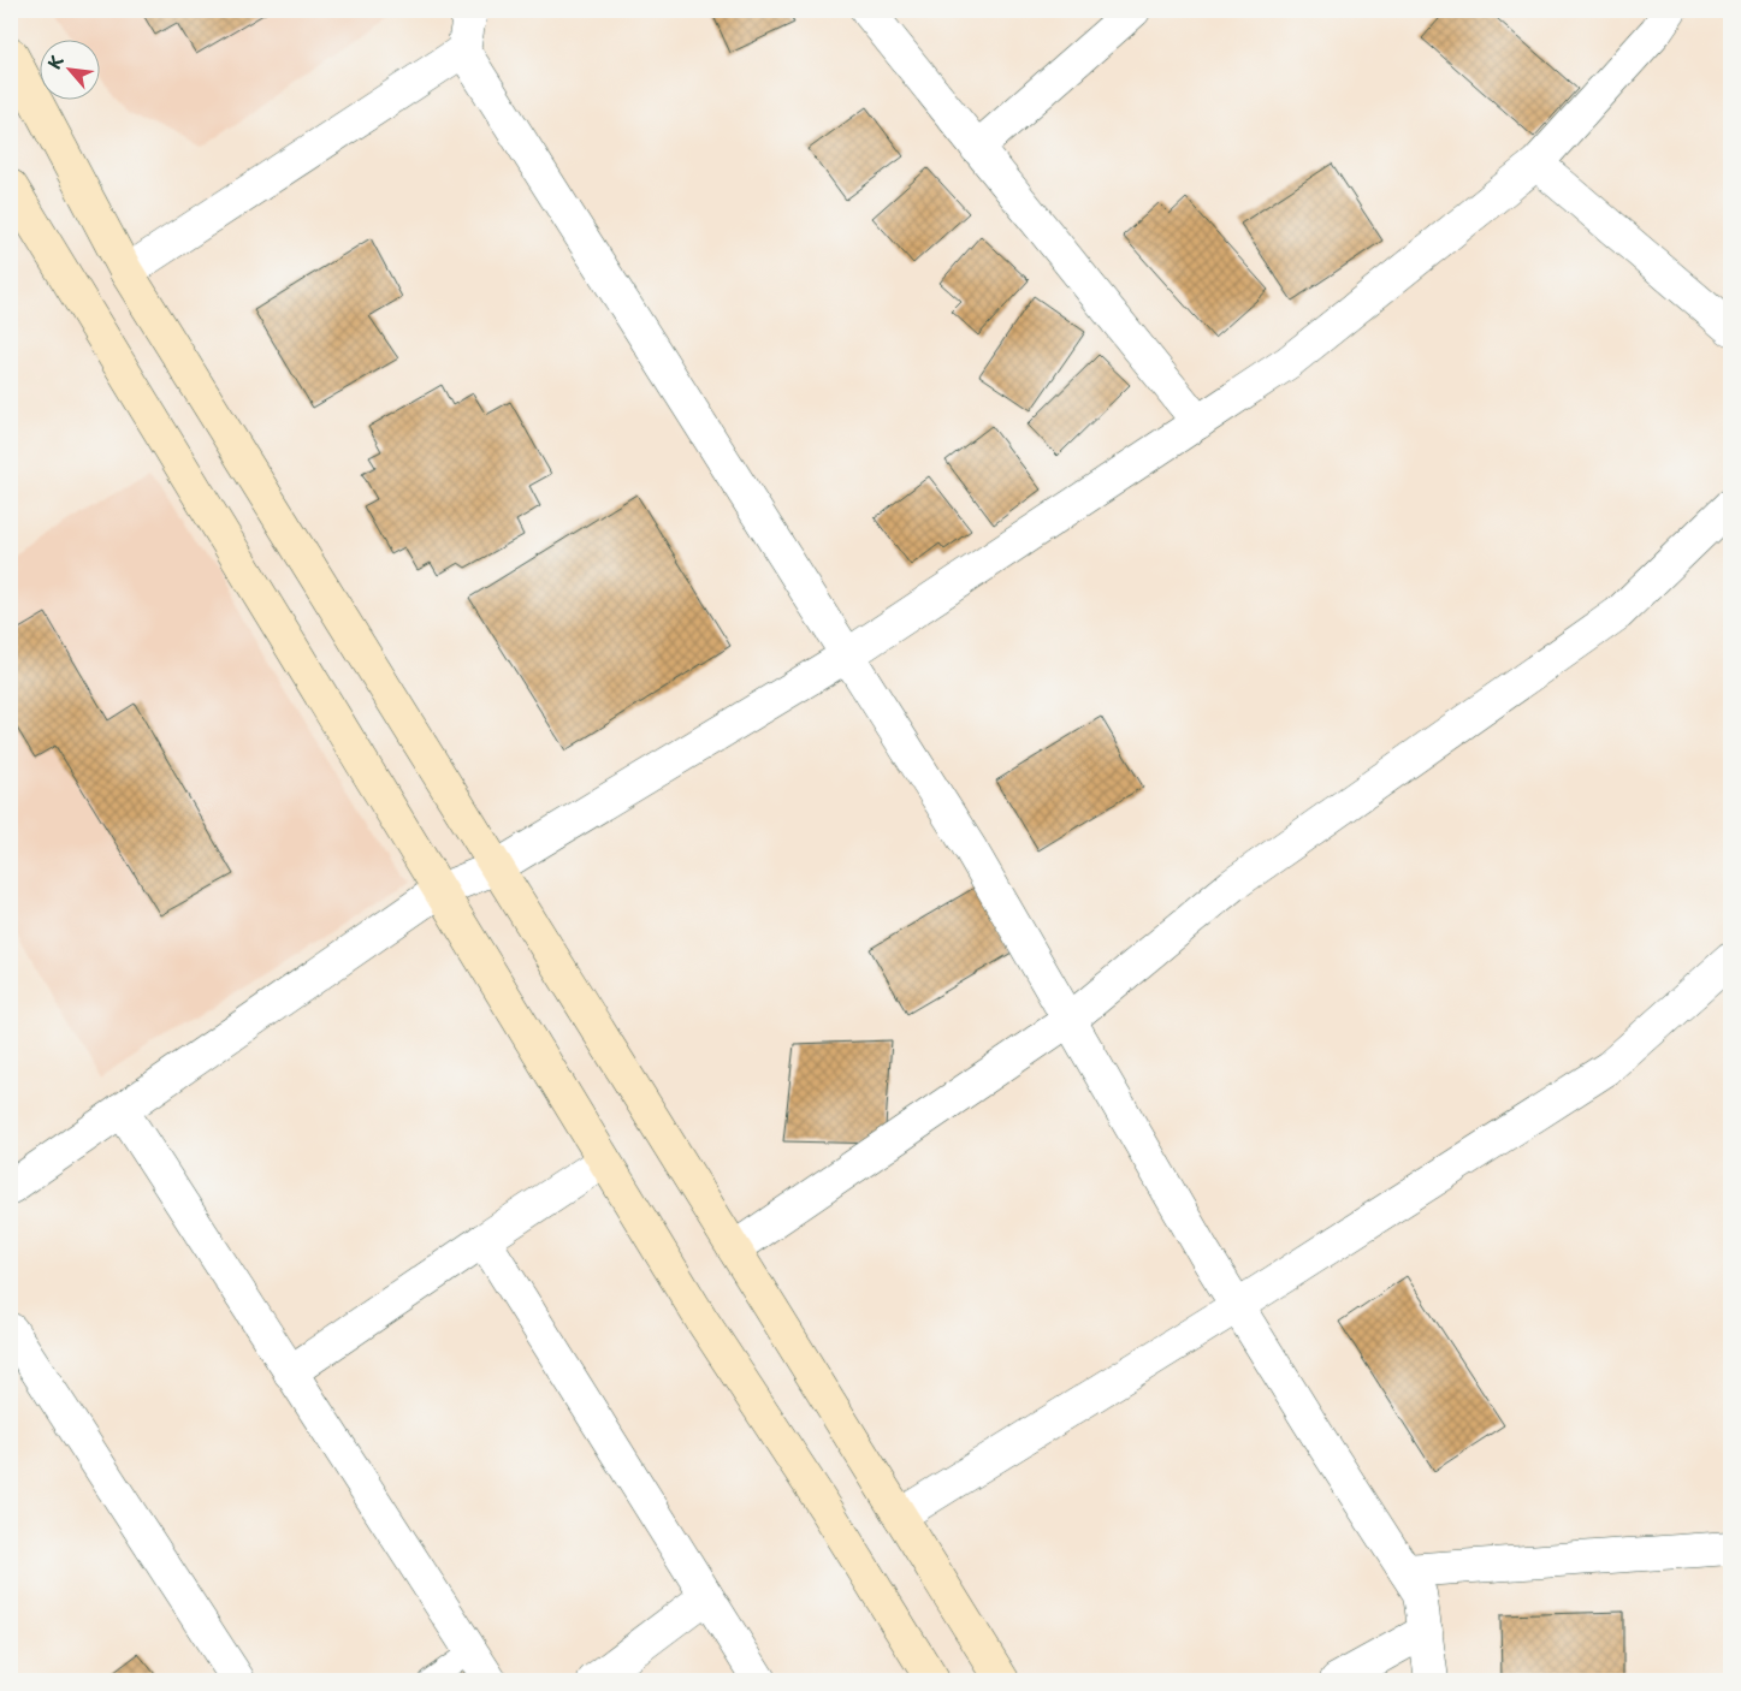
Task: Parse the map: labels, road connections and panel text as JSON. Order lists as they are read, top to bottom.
{
  "north": "top left"
}
